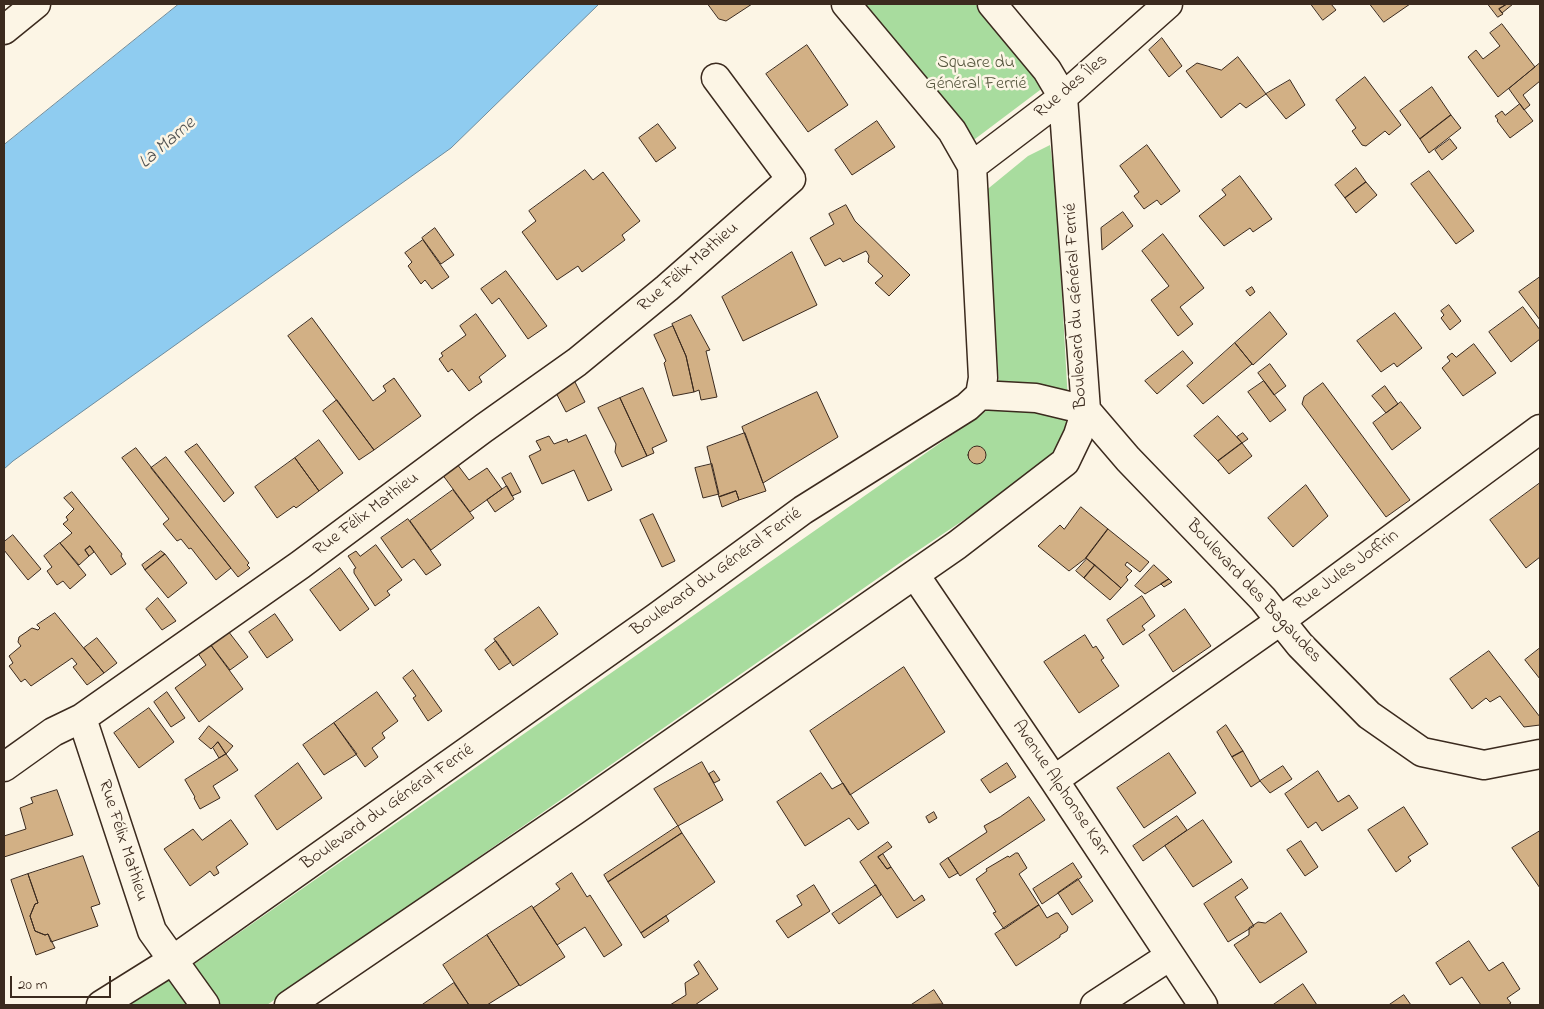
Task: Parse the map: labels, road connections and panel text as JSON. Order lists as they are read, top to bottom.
{
  "streets": {
    "street": [
      "Rue des Îles",
      "Rue Félix Mathieu",
      "Boulevard du Général Ferrié",
      "Rue Jules Joffrin",
      "Boulevard des Bagaudes",
      "Avenue Alphonse Karr"
    ]
  },
  "crossings": [
    ["Rue des Îles", "Boulevard du Général Ferrié"],
    ["Rue Félix Mathieu", "Boulevard du Général Ferrié"],
    ["Boulevard du Général Ferrié", "Boulevard des Bagaudes"],
    ["Boulevard du Général Ferrié", "Avenue Alphonse Karr"],
    ["Rue Jules Joffrin", "Boulevard des Bagaudes"],
    ["Rue Jules Joffrin", "Avenue Alphonse Karr"]
  ],
  "water": ["La Marne"],
  "parks": ["Square du Général Ferrié"],
  "scale_bar": "20 m"
}
